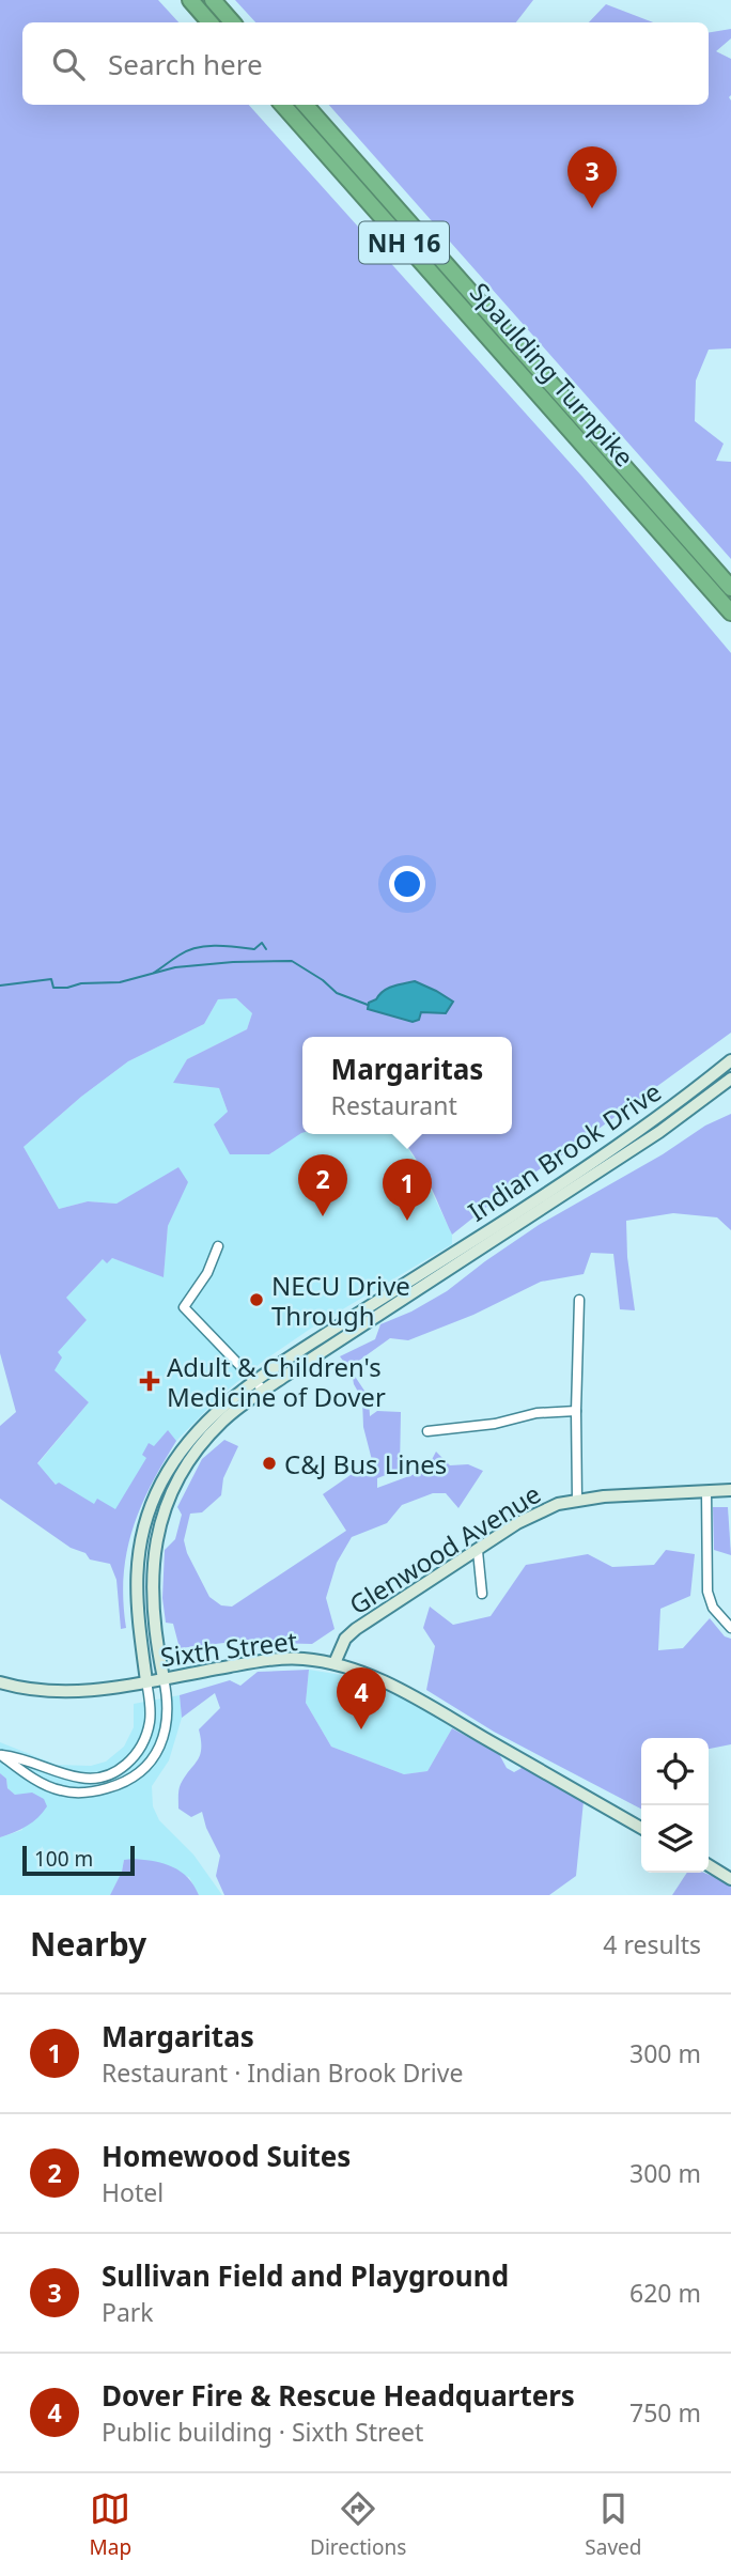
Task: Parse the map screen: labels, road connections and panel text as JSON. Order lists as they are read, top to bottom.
{
  "streets": {
    "highway": ["NH 16", "Spaulding Turnpike"],
    "main road": ["Indian Brook Drive", "Glenwood Avenue", "Sixth Street"]
  },
  "crossings": [
    ["Indian Brook Drive", "Sixth Street"],
    ["Glenwood Avenue", "Sixth Street"]
  ],
  "places": {
    "other": ["NECU Drive Through", "C&J Bus Lines"],
    "health": ["Adult & Children's Medicine of Dover"]
  },
  "scale_bar": "100 m",
  "page": {
    "search": "Search here",
    "pins": [
      "3",
      "2",
      "1",
      "4"
    ],
    "popup": ["Margaritas", "Restaurant"],
    "scale": "100 m",
    "heading": ["Nearby", "4 results"],
    "list": [
      {
        "mark": "1",
        "name": "Margaritas",
        "note": "Restaurant · Indian Brook Drive",
        "value": "300 m"
      },
      {
        "mark": "2",
        "name": "Homewood Suites",
        "note": "Hotel",
        "value": "300 m"
      },
      {
        "mark": "3",
        "name": "Sullivan Field and Playground",
        "note": "Park",
        "value": "620 m"
      },
      {
        "mark": "4",
        "name": "Dover Fire & Rescue Headquarters",
        "note": "Public building · Sixth Street",
        "value": "750 m"
      }
    ],
    "nav": ["Map", "Directions", "Saved"]
  }
}
